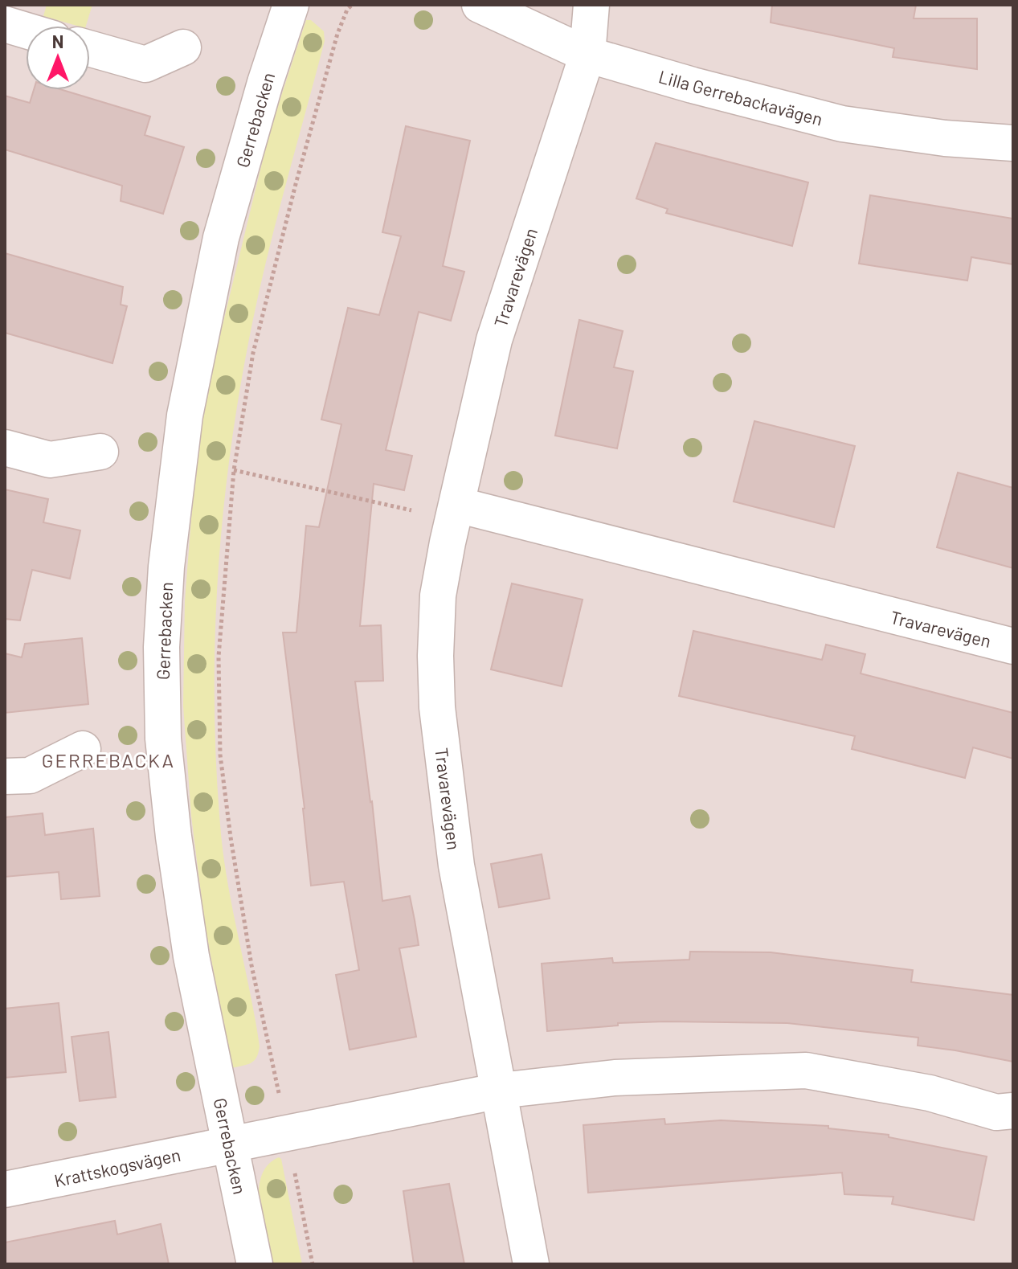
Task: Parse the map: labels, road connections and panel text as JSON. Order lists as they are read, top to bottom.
{
  "streets": {
    "street": [
      "Lilla Gerrebackavägen",
      "Gerrebacken",
      "Travarevägen",
      "Krattskogsvägen"
    ]
  },
  "crossings": [
    ["Lilla Gerrebackavägen", "Travarevägen"],
    ["Gerrebacken", "Krattskogsvägen"]
  ],
  "districts": ["GERREBACKA"],
  "north": "top"
}
